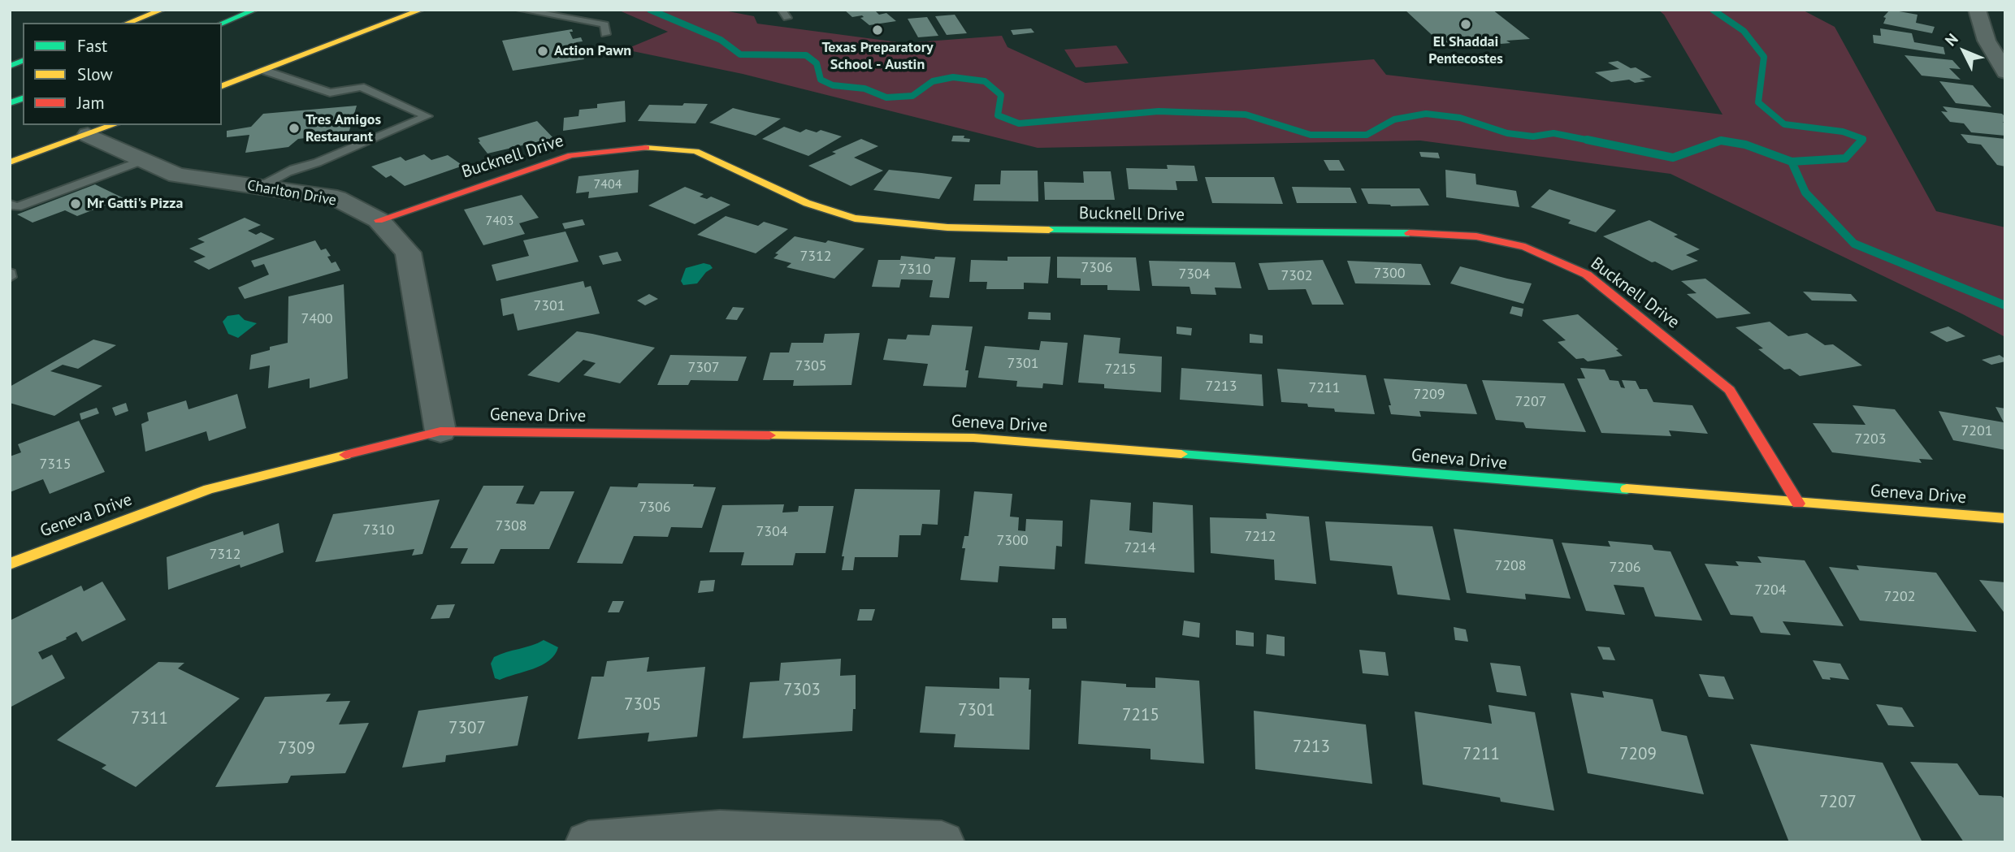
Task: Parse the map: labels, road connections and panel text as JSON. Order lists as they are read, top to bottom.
{
  "streets": {
    "main road": ["Bucknell Drive", "Geneva Drive"],
    "street": ["Charlton Drive"]
  },
  "crossings": [
    ["Bucknell Drive", "Charlton Drive"],
    ["Bucknell Drive", "Geneva Drive"],
    ["Charlton Drive", "Geneva Drive"]
  ],
  "places": [
    "El Shaddai Pentecostes",
    "Texas Preparatory School - Austin",
    "Action Pawn",
    "Tres Amigos Restaurant",
    "Mr Gatti's Pizza"
  ],
  "house_numbers": [
    "7404",
    "7403",
    "7312",
    "7306",
    "7310",
    "7300",
    "7304",
    "7302",
    "7301",
    "7400",
    "7301",
    "7305",
    "7307",
    "7215",
    "7213",
    "7211",
    "7209",
    "7207",
    "7201",
    "7203",
    "7315",
    "7306",
    "7308",
    "7310",
    "7304",
    "7212",
    "7300",
    "7214",
    "7312",
    "7208",
    "7206",
    "7204",
    "7202",
    "7303",
    "7305",
    "7301",
    "7215",
    "7311",
    "7307",
    "7213",
    "7309",
    "7211",
    "7209",
    "7207"
  ],
  "legend": ["Fast", "Slow", "Jam"],
  "north": "top left"
}
